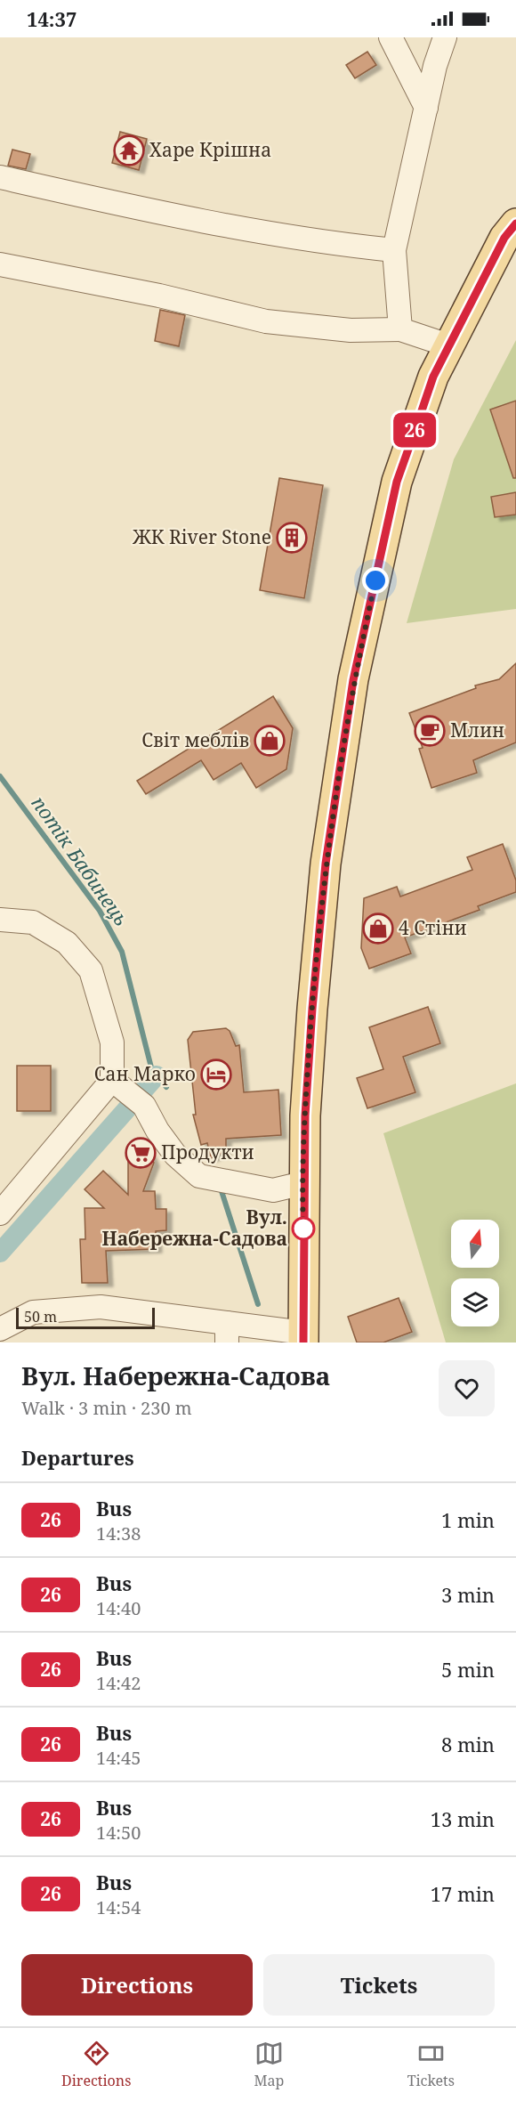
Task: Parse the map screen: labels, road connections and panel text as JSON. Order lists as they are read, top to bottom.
{
  "water": ["потік Бабинець"],
  "places": {
    "temple": ["Харе Крішна"],
    "building": ["ЖК River Stone"],
    "cafe": ["Млин"],
    "shop": ["Світ меблів", "4 Стіни"],
    "hotel": ["Сан Марко"],
    "supermarket": ["Продукти"],
    "other": ["Вул. Набережна-Садова"]
  },
  "lines": ["bus line 26"],
  "scale_bar": "50 m",
  "north": "top",
  "page": {
    "status": "14:37",
    "on_map": "26",
    "scale": "50 m",
    "heading": [
      ["Вул. Набережна-Садова", "Walk · 3 min · 230 m"],
      "Departures"
    ],
    "list": [
      {
        "mark": "26",
        "name": "Bus",
        "note": "14:38",
        "value": "1 min"
      },
      {
        "mark": "26",
        "name": "Bus",
        "note": "14:40",
        "value": "3 min"
      },
      {
        "mark": "26",
        "name": "Bus",
        "note": "14:42",
        "value": "5 min"
      },
      {
        "mark": "26",
        "name": "Bus",
        "note": "14:45",
        "value": "8 min"
      },
      {
        "mark": "26",
        "name": "Bus",
        "note": "14:50",
        "value": "13 min"
      },
      {
        "mark": "26",
        "name": "Bus",
        "note": "14:54",
        "value": "17 min"
      }
    ],
    "buttons": ["Directions", "Tickets"],
    "tabs": ["Directions", "Map", "Tickets"]
  }
}
